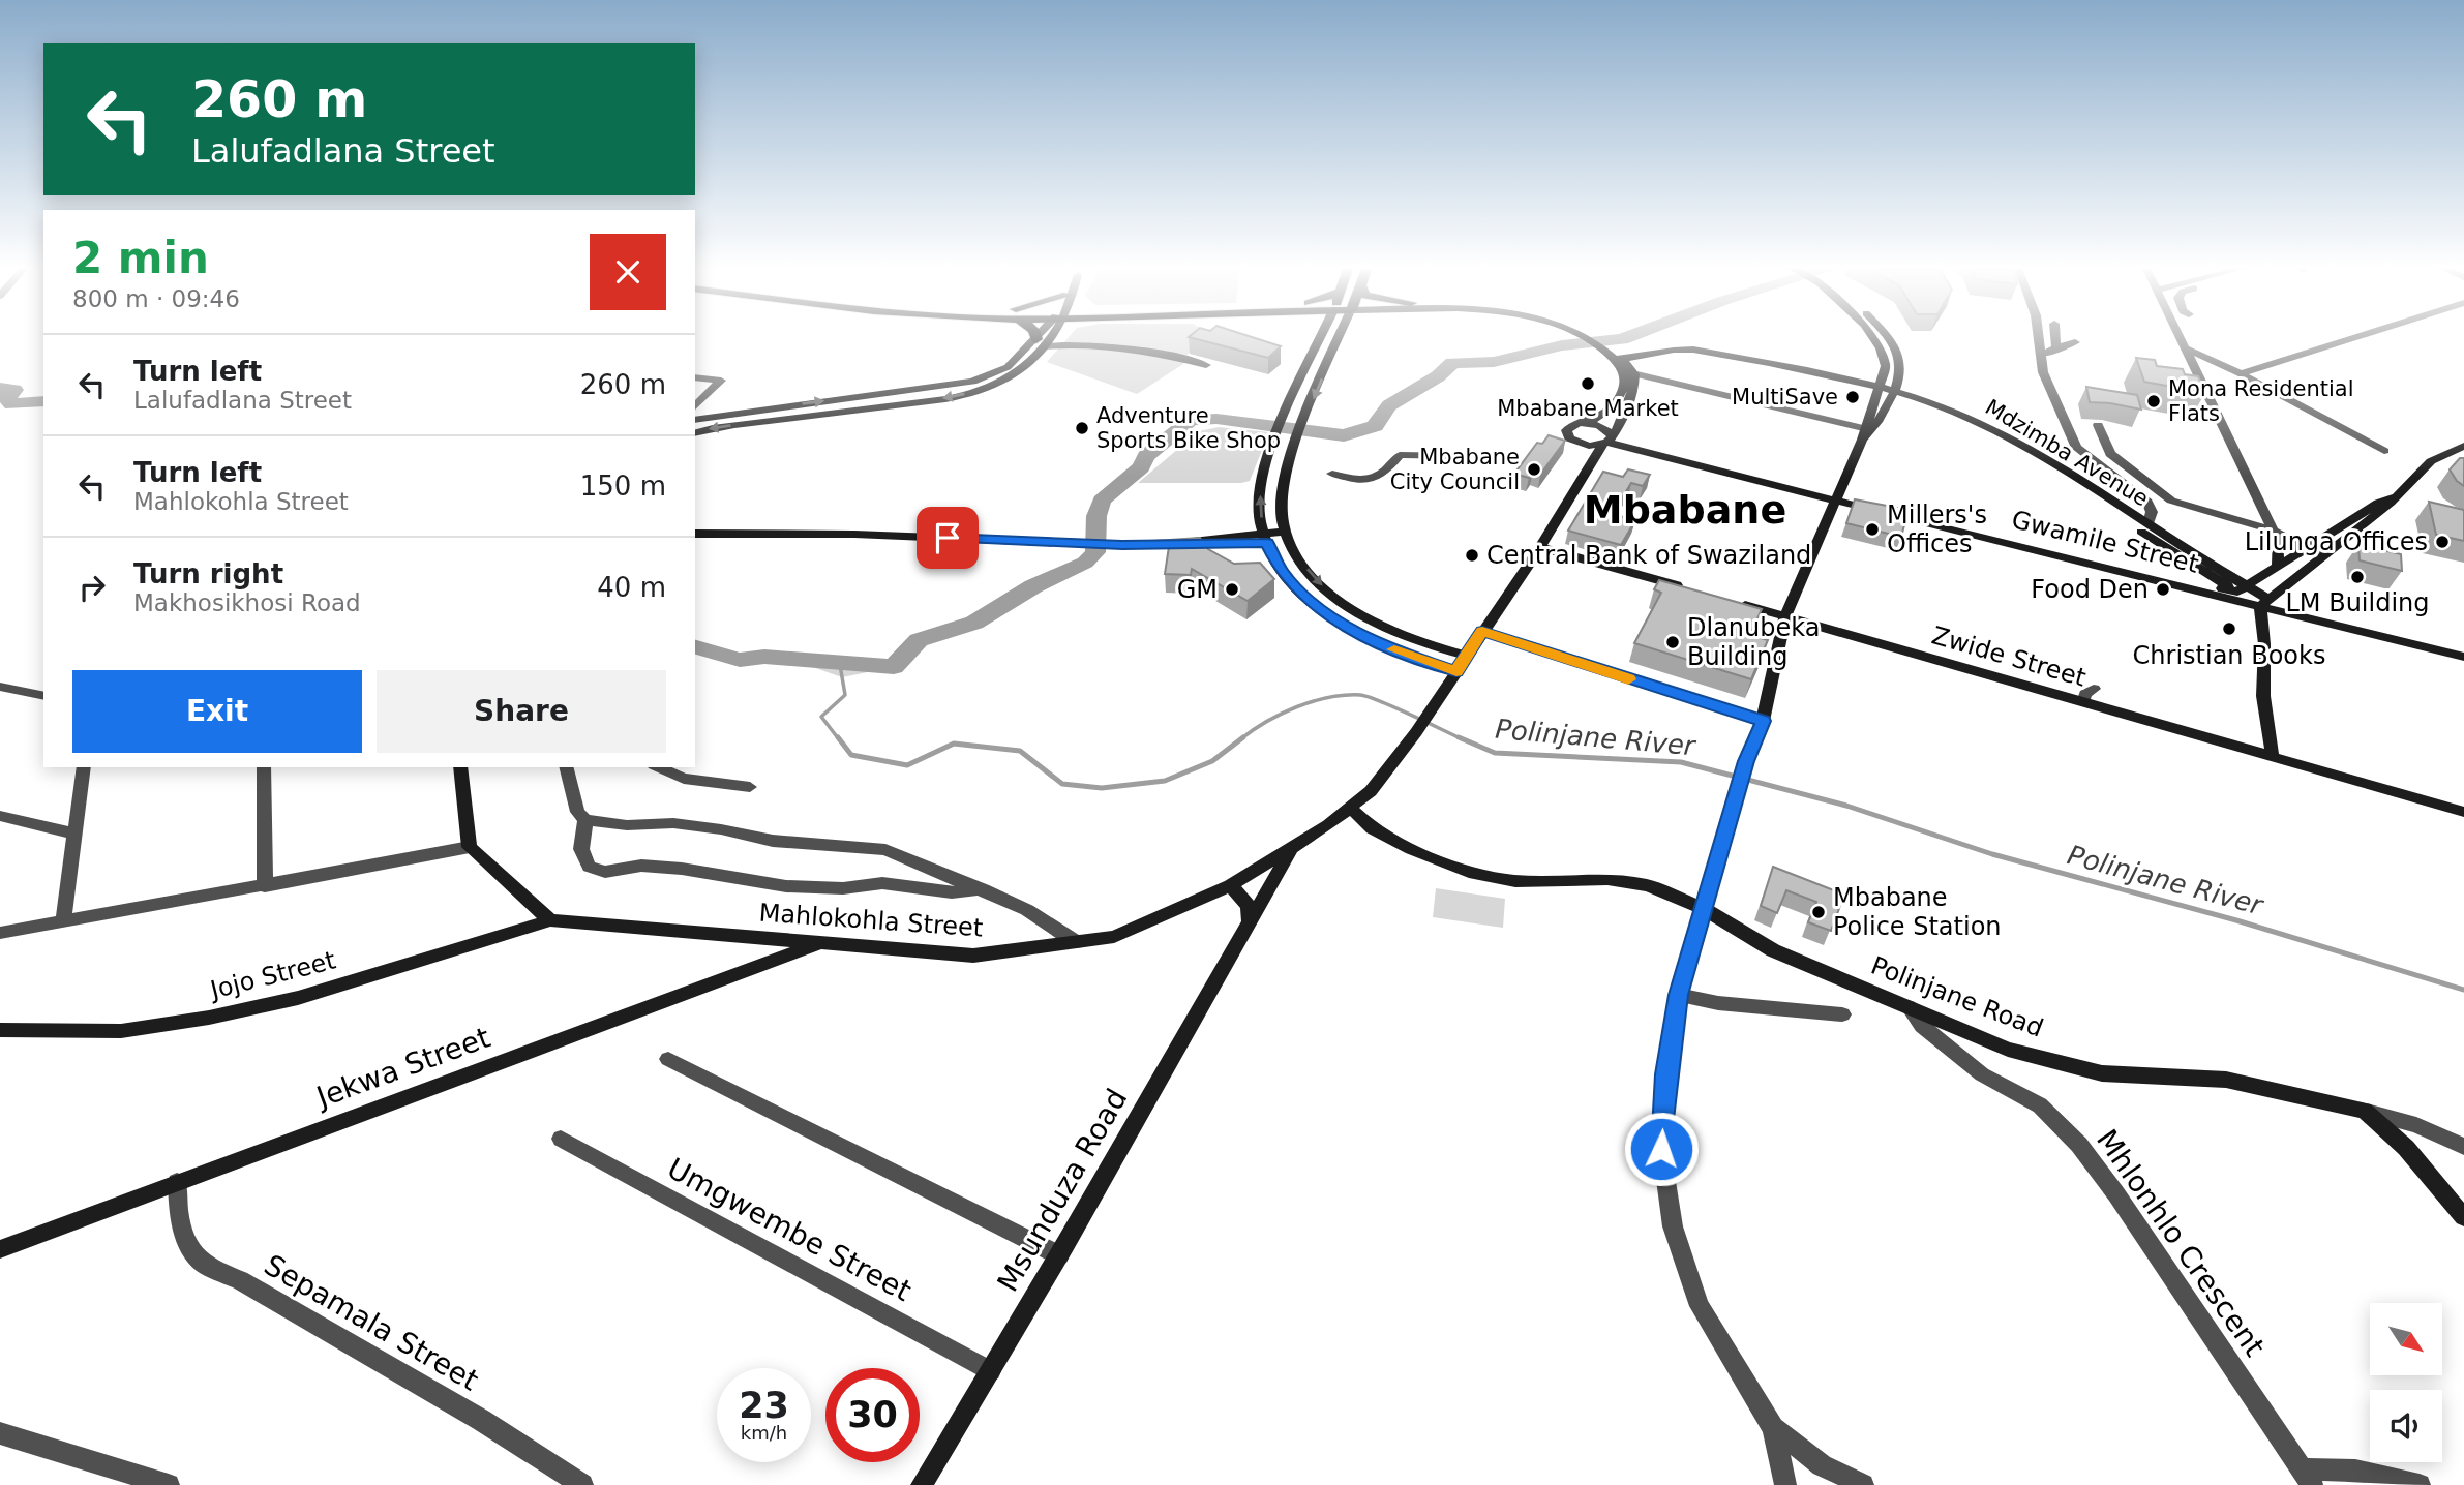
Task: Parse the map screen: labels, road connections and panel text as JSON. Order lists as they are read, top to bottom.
{
  "streets": {
    "main road": [
      "Mdzimba Avenue",
      "Gwamile Street",
      "Zwide Street",
      "Mahlokohla Street",
      "Jojo Street",
      "Polinjane Road",
      "Jekwa Street",
      "Msunduza Road"
    ],
    "street": ["Umgwembe Street", "Mhlonhlo Crescent", "Sepamala Street"]
  },
  "crossings": [
    ["Mdzimba Avenue", "Gwamile Street"],
    ["Mdzimba Avenue", "Mahlokohla Street"],
    ["Gwamile Street", "Mahlokohla Street"],
    ["Mahlokohla Street", "Jojo Street"],
    ["Mahlokohla Street", "Polinjane Road"],
    ["Mahlokohla Street", "Jekwa Street"],
    ["Mahlokohla Street", "Msunduza Road"],
    ["Polinjane Road", "Mhlonhlo Crescent"],
    ["Jekwa Street", "Sepamala Street"],
    ["Msunduza Road", "Umgwembe Street"]
  ],
  "districts": ["Mbabane"],
  "water": ["Polinjane River"],
  "places": [
    "Mbabane Market",
    "MultiSave",
    "Mona Residential Flats",
    "Adventure Sports Bike Shop",
    "Mbabane City Council",
    "Millers's Offices",
    "Lilunga Offices",
    "Central Bank of Swaziland",
    "LM Building",
    "GM",
    "Food Den",
    "Christian Books",
    "Dlanubeka Building",
    "Mbabane Police Station"
  ],
  "north": "bottom right",
  "page": {
    "turn": ["260 m", "Lalufadlana Street"],
    "heading": ["2 min", "800 m · 09:46"],
    "list": [
      {
        "name": "Turn left",
        "note": "Lalufadlana Street",
        "value": "260 m"
      },
      {
        "name": "Turn left",
        "note": "Mahlokohla Street",
        "value": "150 m"
      },
      {
        "name": "Turn right",
        "note": "Makhosikhosi Road",
        "value": "40 m"
      }
    ],
    "buttons": ["Exit", "Share"],
    "speed": "23 km/h",
    "limit": "30"
  }
}
